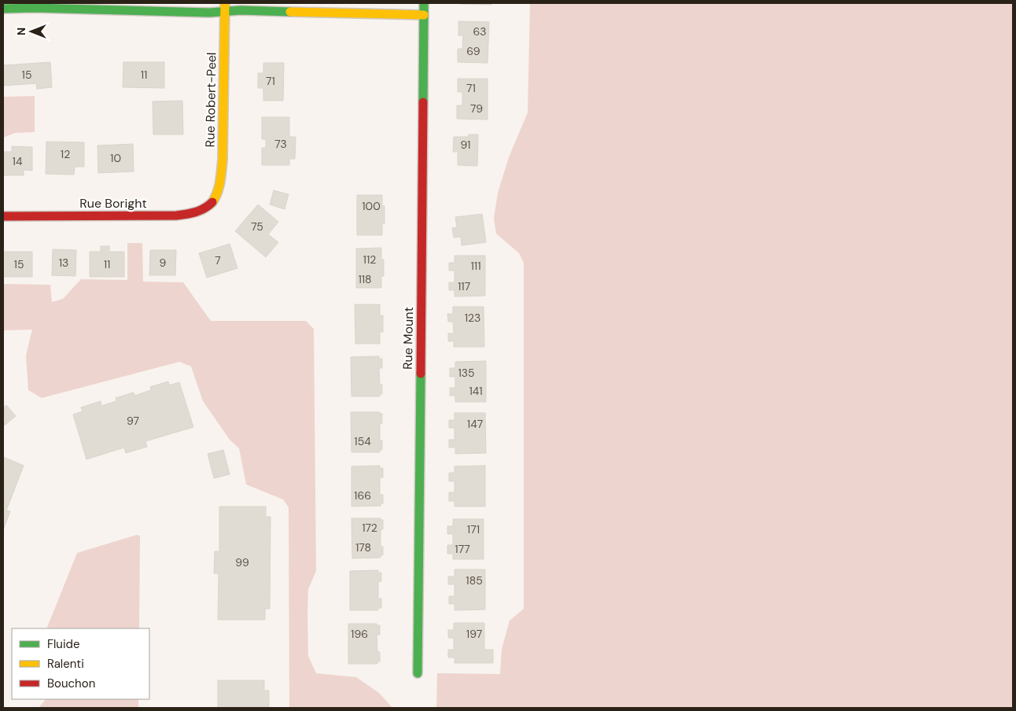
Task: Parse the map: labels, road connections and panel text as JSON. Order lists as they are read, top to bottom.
{
  "streets": {
    "street": ["Rue Robert-Peel", "Rue Boright", "Rue Mount"]
  },
  "crossings": [
    ["Rue Robert-Peel", "Rue Boright"]
  ],
  "house_numbers": [
    "63",
    "69",
    "15",
    "11",
    "71",
    "71",
    "79",
    "73",
    "91",
    "12",
    "10",
    "14",
    "100",
    "75",
    "112",
    "7",
    "13",
    "9",
    "15",
    "11",
    "111",
    "118",
    "117",
    "123",
    "135",
    "141",
    "97",
    "147",
    "154",
    "166",
    "172",
    "171",
    "178",
    "177",
    "99",
    "185",
    "196",
    "197"
  ],
  "legend": ["Fluide", "Ralenti", "Bouchon"],
  "north": "left"
}
